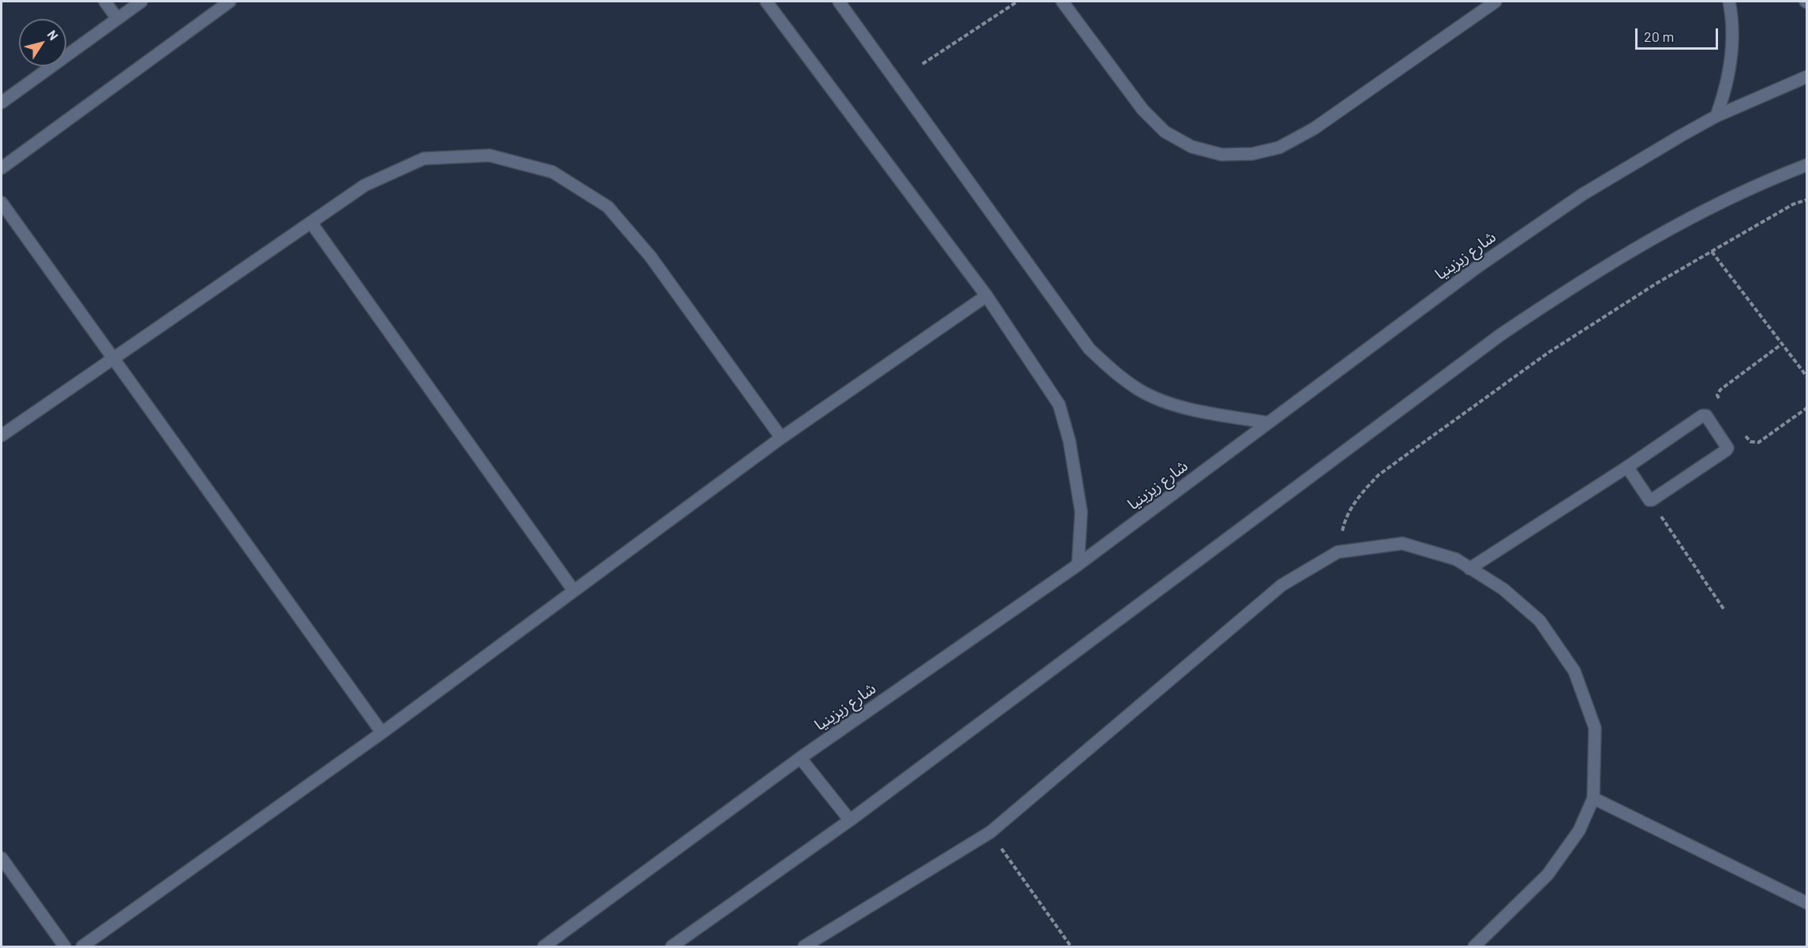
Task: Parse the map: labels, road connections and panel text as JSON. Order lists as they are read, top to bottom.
{
  "streets": {
    "street": ["شارع زيزينيا"]
  },
  "scale_bar": "20 m",
  "north": "top right"
}
